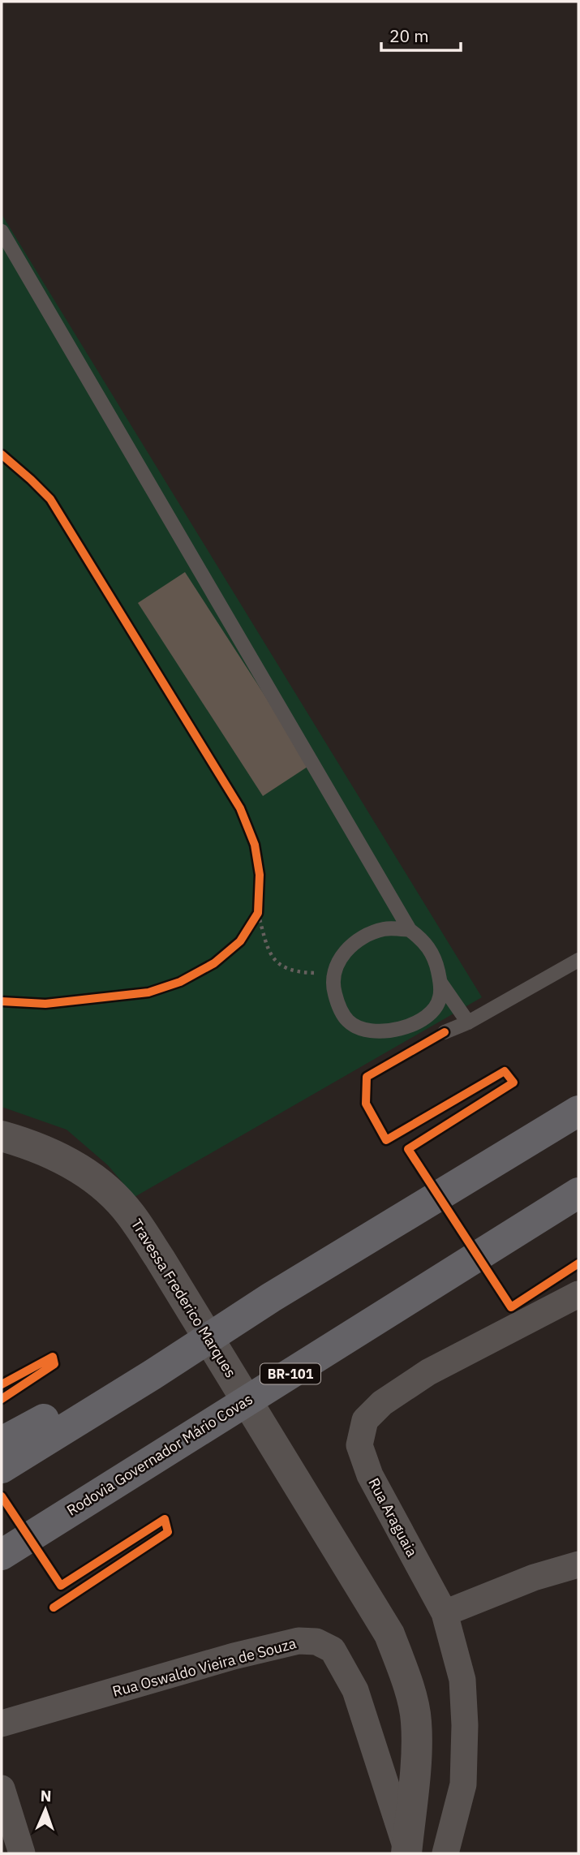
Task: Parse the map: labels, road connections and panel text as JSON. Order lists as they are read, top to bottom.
{
  "streets": {
    "highway": ["BR-101", "Rodovia Governador Mário Covas"],
    "main road": ["Travessa Frederico Marques"],
    "street": ["Rua Araguaia", "Rua Oswaldo Vieira de Souza"]
  },
  "crossings": [
    ["Travessa Frederico Marques", "Rua Oswaldo Vieira de Souza"]
  ],
  "scale_bar": "20 m",
  "north": "top"
}
